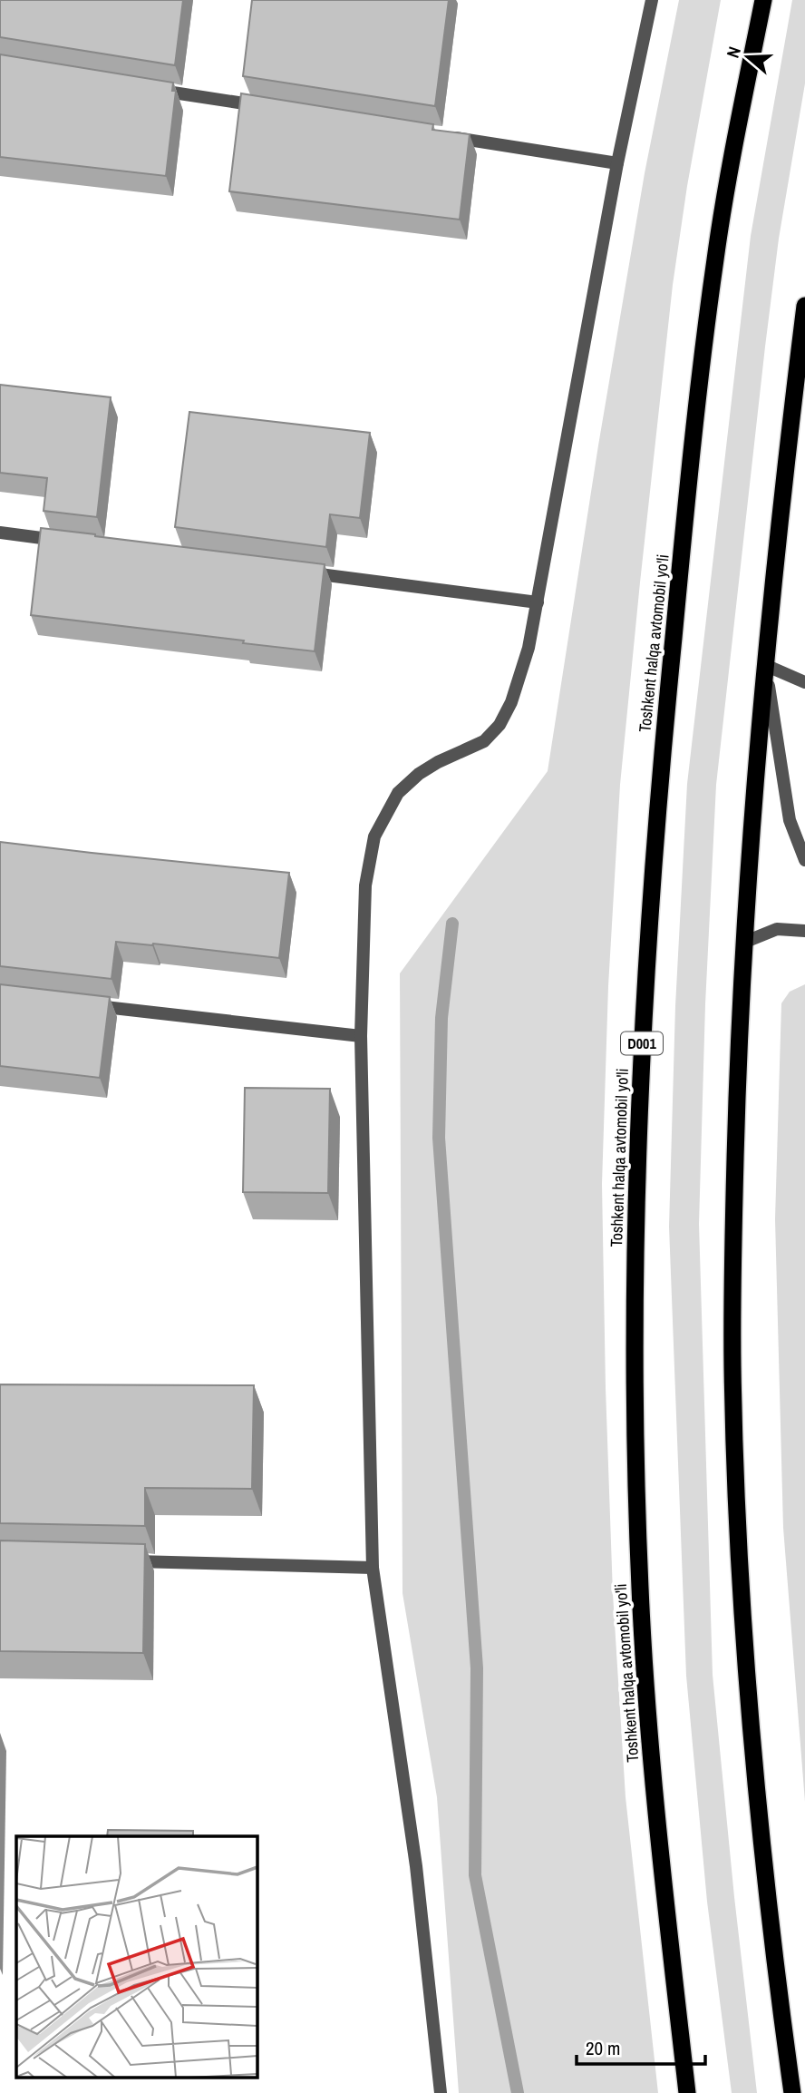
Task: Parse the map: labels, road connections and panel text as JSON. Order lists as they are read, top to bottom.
{
  "streets": {
    "highway": ["Toshkent halqa avtomobil yo'li", "D001"]
  },
  "scale_bar": "20 m",
  "north": "left"
}
